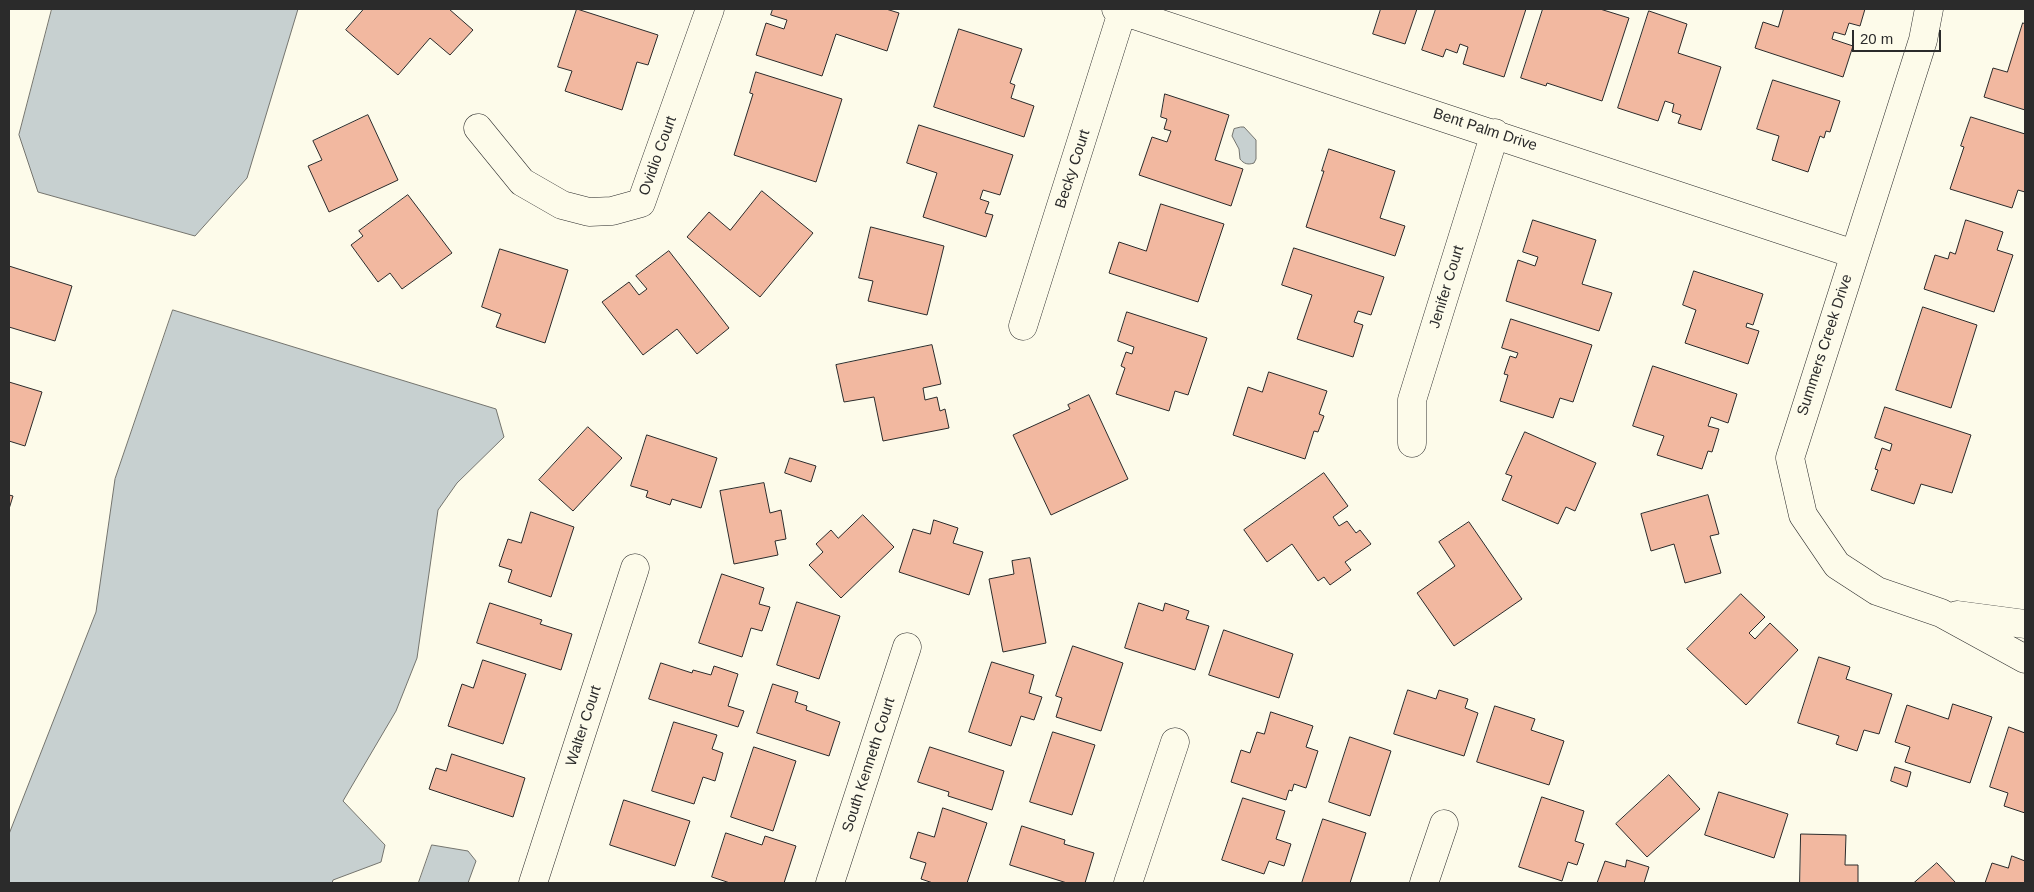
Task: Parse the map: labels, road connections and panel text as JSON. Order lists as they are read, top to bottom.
{
  "streets": {
    "street": [
      "Bent Palm Drive",
      "Ovidio Court",
      "Becky Court",
      "Jenifer Court",
      "Summers Creek Drive",
      "Walter Court",
      "South Kenneth Court"
    ]
  },
  "crossings": [
    ["Bent Palm Drive", "Becky Court"],
    ["Bent Palm Drive", "Jenifer Court"],
    ["Bent Palm Drive", "Summers Creek Drive"]
  ],
  "scale_bar": "20 m"
}
